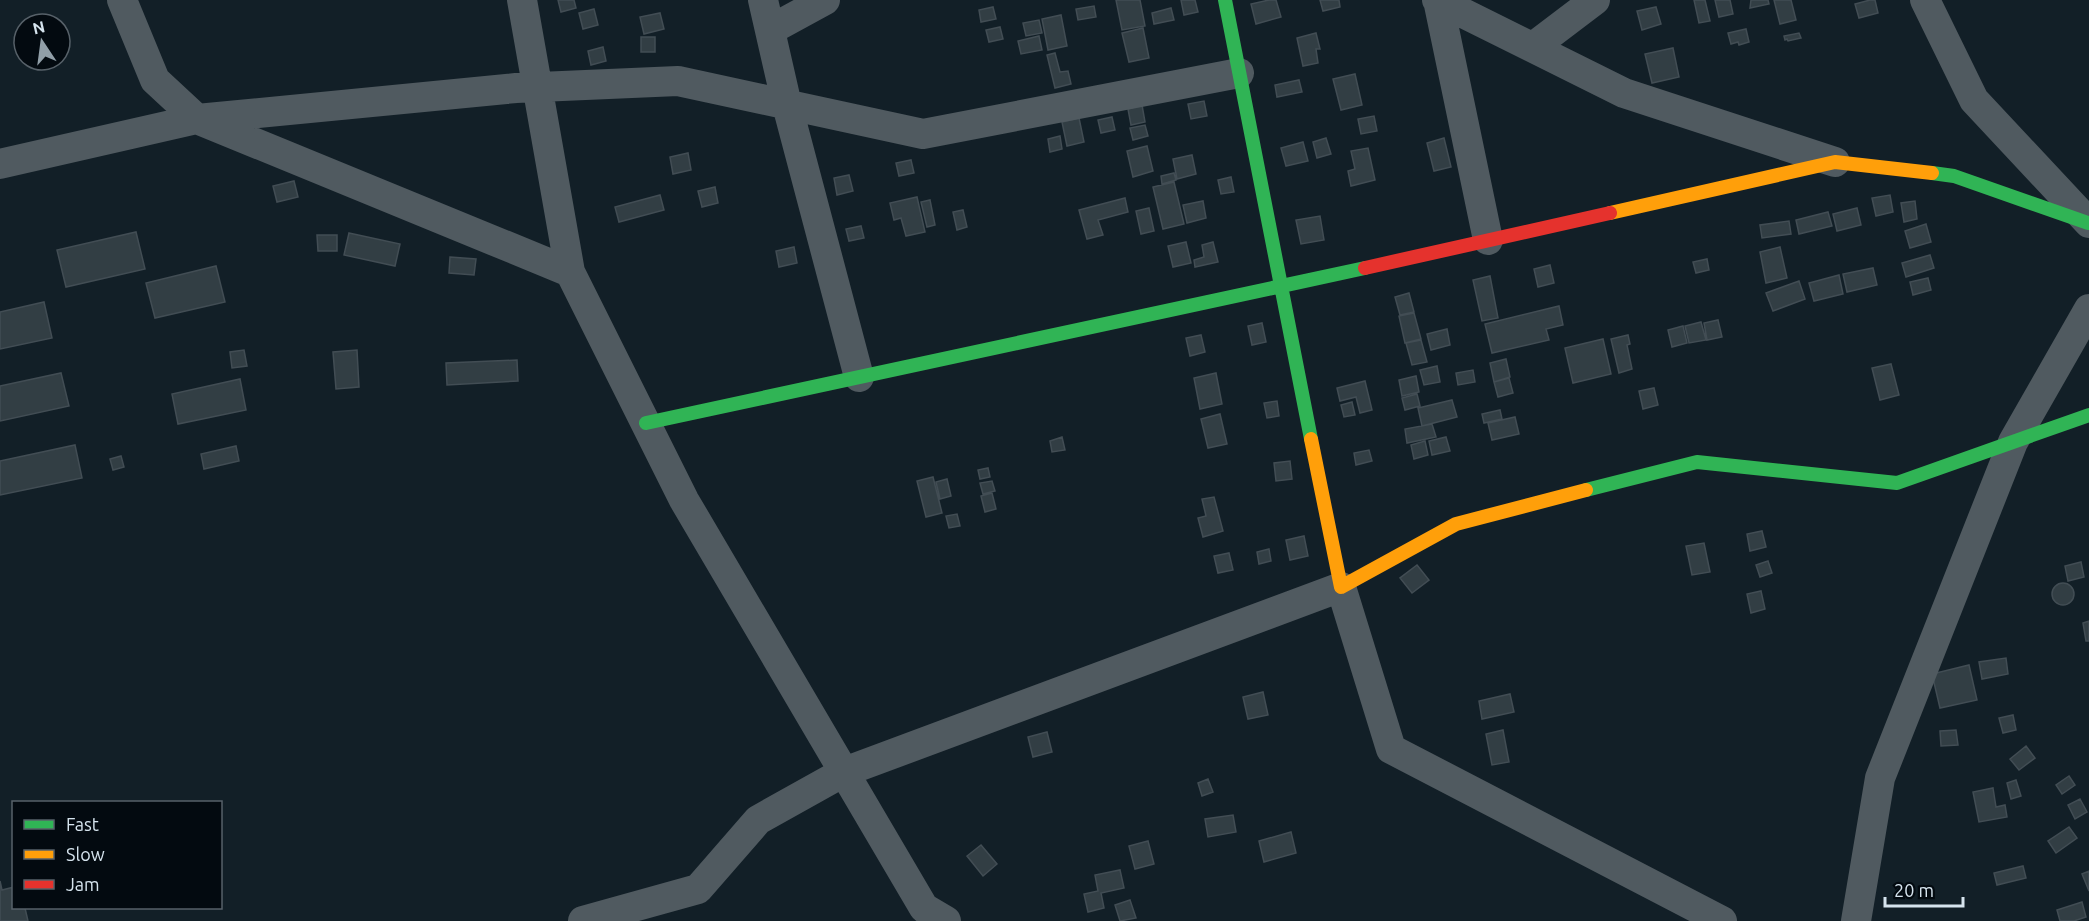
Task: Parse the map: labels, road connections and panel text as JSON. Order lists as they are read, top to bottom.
{
  "legend": ["Fast", "Slow", "Jam"],
  "scale_bar": "20 m",
  "north": "top"
}
